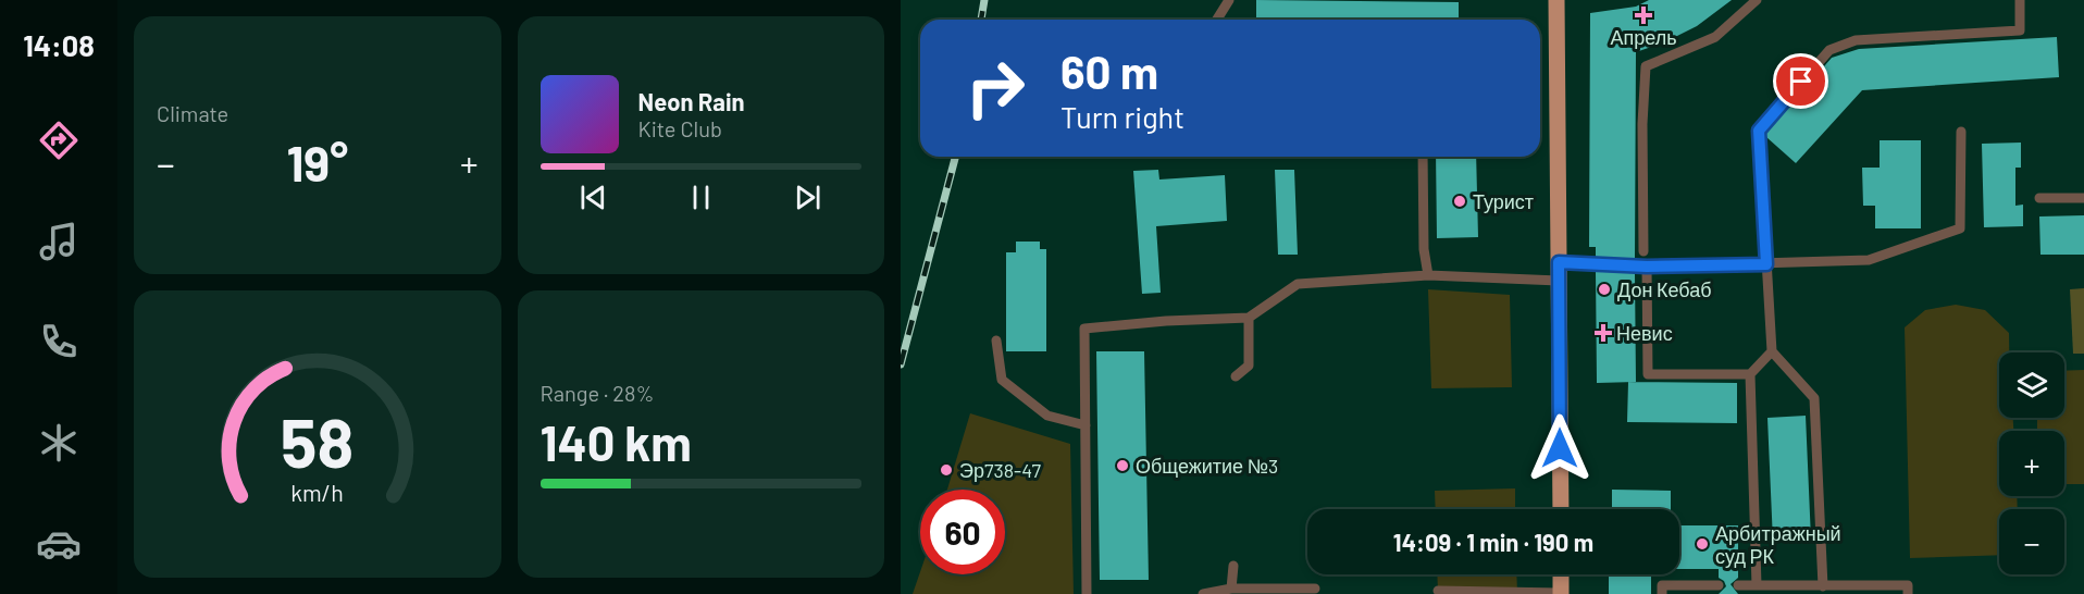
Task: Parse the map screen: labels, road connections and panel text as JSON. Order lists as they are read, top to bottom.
{
  "places": {
    "health": ["Апрель", "Невис"],
    "other": [
      "Турист",
      "Дон Кебаб",
      "Общежитие №3",
      "Эр738-47",
      "Арбитражный суд РК"
    ]
  },
  "page": {
    "tabs": "14:08",
    "tile": [
      "Climate",
      ["Range · 28%", "140 km"]
    ],
    "turn": ["60 m", "Turn right"],
    "song": ["Neon Rain", "Kite Club"],
    "heat": ["−", "19°", "+"],
    "map_buttons": ["+", "−"],
    "limit": "60",
    "trip": "14:09 · 1 min · 190 m",
    "gauge": ["58", "km/h"]
  }
}
